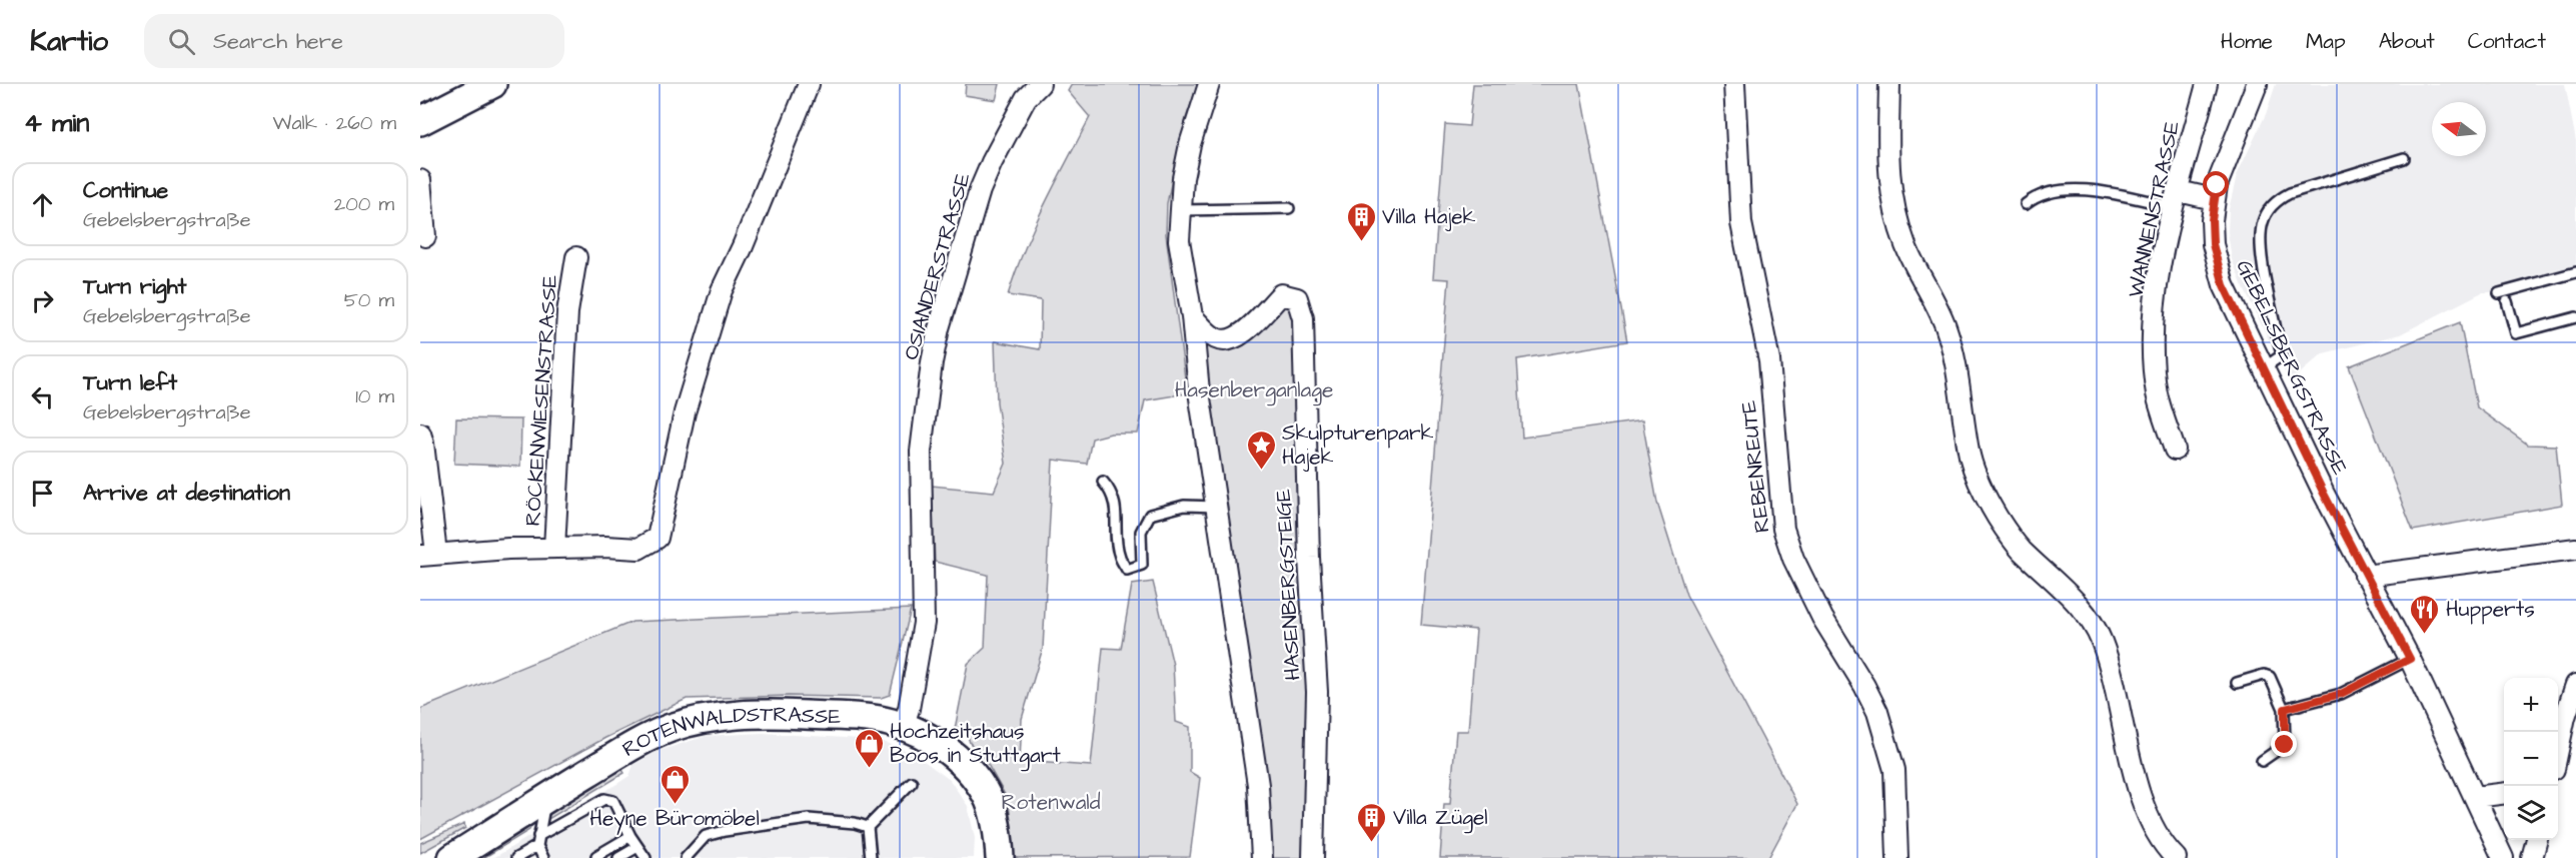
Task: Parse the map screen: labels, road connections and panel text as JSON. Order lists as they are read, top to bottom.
{
  "streets": {
    "main road": ["ROTENWALDSTRASSE"],
    "street": [
      "WANNENSTRASSE",
      "OSIANDERSTRASSE",
      "GEBELSBERGSTRASSE",
      "RÖCKENWIESENSTRASSE",
      "REBENREUTE",
      "HASENBERGSTEIGE"
    ]
  },
  "crossings": [
    ["OSIANDERSTRASSE", "ROTENWALDSTRASSE"]
  ],
  "parks": ["Hasenberganlage", "Rotenwald"],
  "places": {
    "building": ["Villa Hajek", "Villa Zügel"],
    "place": ["Skulpturenpark Hajek"],
    "restaurant": ["Hupperts"],
    "shop": ["Hochzeitshaus Boos in Stuttgart", "Heyne Büromöbel"]
  },
  "north": "left",
  "page": {
    "header": "Kartio",
    "search": "Search here",
    "nav": [
      "Home",
      "Map",
      "About",
      "Contact"
    ],
    "heading": ["4 min", "Walk · 260 m"],
    "list": [
      ["Continue", "Gebelsbergstraße", "200 m"],
      ["Turn right", "Gebelsbergstraße", "50 m"],
      ["Turn left", "Gebelsbergstraße", "10 m"],
      "Arrive at destination"
    ],
    "map_buttons": ["+", "−"]
  }
}
